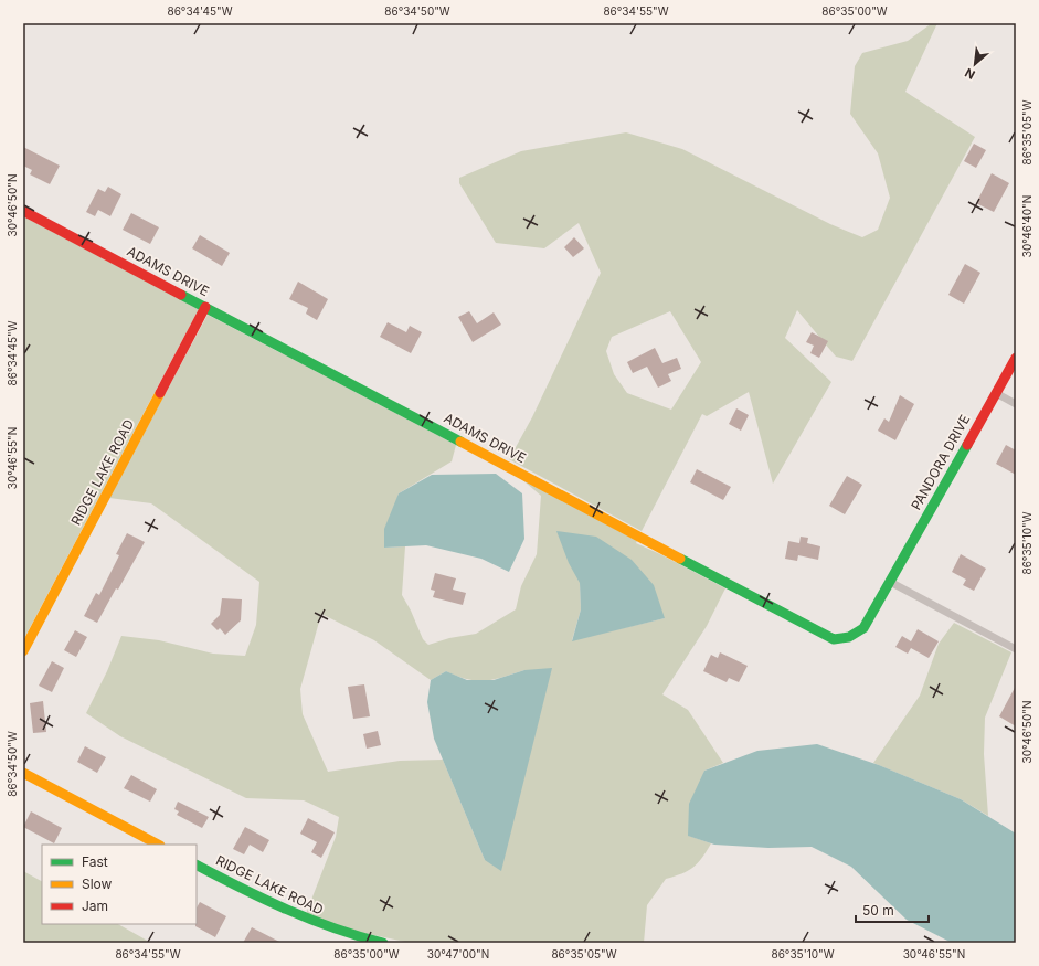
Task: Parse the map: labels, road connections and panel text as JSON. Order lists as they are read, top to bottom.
{
  "streets": {
    "street": ["ADAMS DRIVE", "PANDORA DRIVE", "RIDGE LAKE ROAD"]
  },
  "crossings": [
    ["ADAMS DRIVE", "PANDORA DRIVE"],
    ["ADAMS DRIVE", "RIDGE LAKE ROAD"]
  ],
  "legend": ["Fast", "Slow", "Jam"],
  "scale_bar": "50 m",
  "north": "bottom left",
  "coordinates": [
    "86°34'45\"W",
    "86°34'50\"W",
    "86°34'55\"W",
    "86°35'00\"W",
    "86°35'05\"W",
    "30°46'50\"N",
    "30°46'40\"N",
    "30°46'55\"N",
    "86°35'10\"W",
    "30°47'00\"N"
  ]
}
